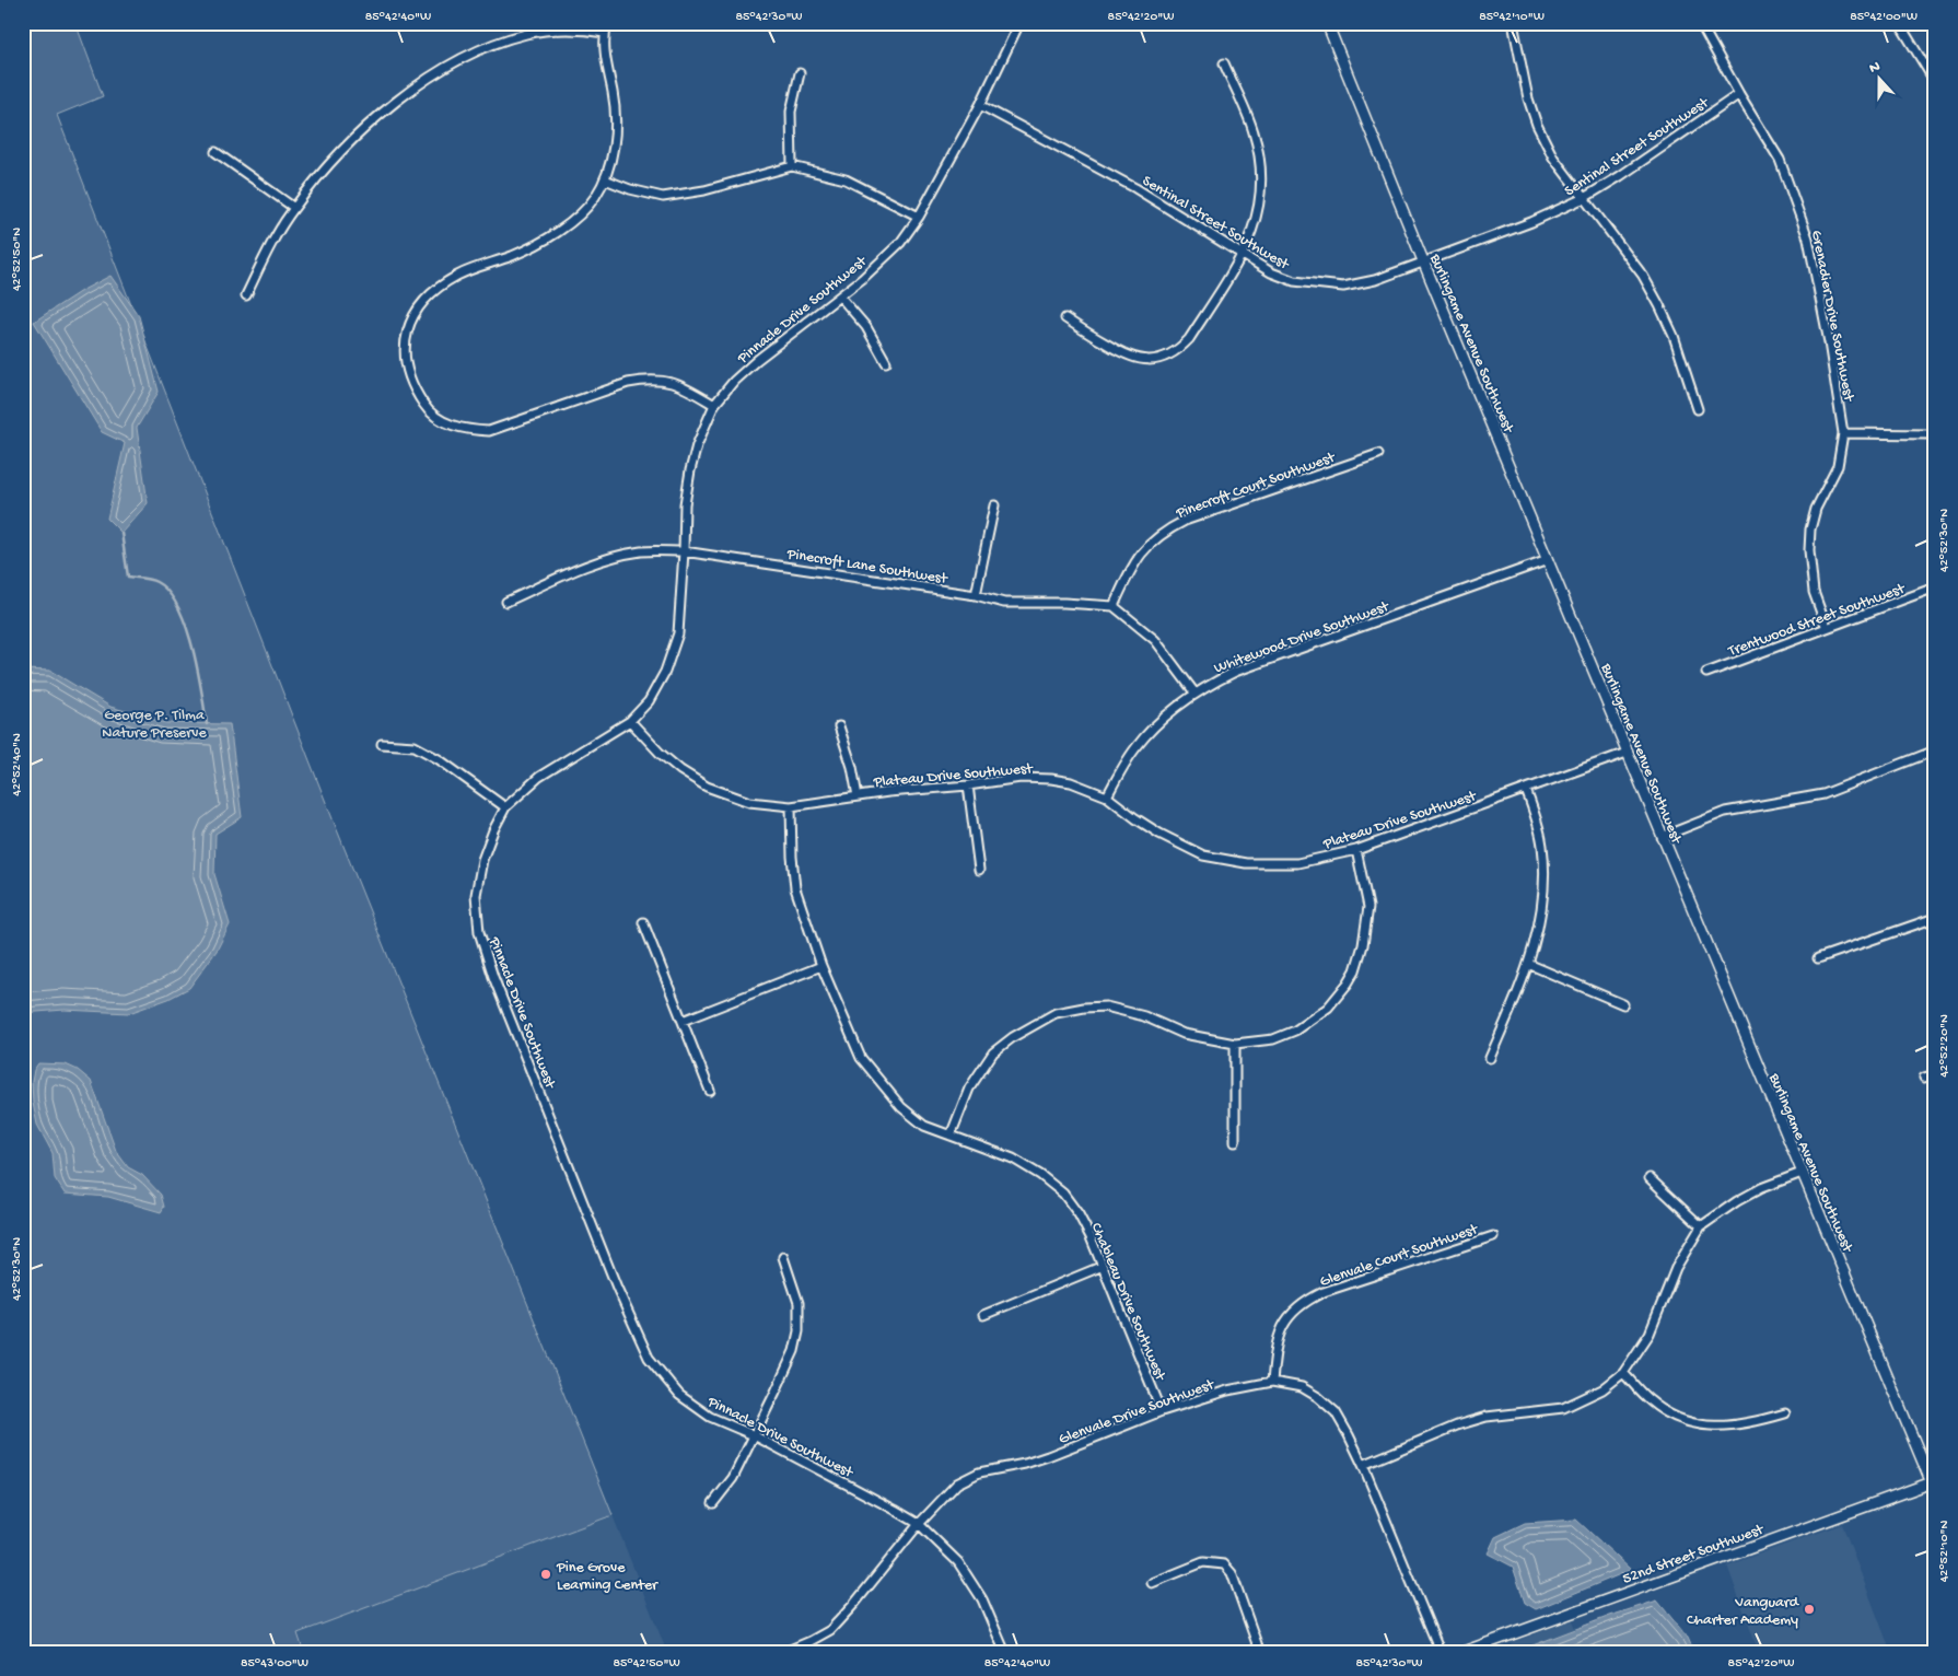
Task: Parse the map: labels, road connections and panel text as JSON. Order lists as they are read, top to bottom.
{
  "streets": {
    "street": [
      "Sentinal Street Southwest",
      "Pinnacle Drive Southwest",
      "Grenadier Drive Southwest",
      "Burlingame Avenue Southwest",
      "Pinecroft Court Southwest",
      "Pinecroft Lane Southwest",
      "Trentwood Street Southwest",
      "Whitewood Drive Southwest",
      "Plateau Drive Southwest",
      "Glenvale Court Southwest",
      "Chableau Drive Southwest",
      "Glenvale Drive Southwest",
      "52nd Street Southwest"
    ]
  },
  "crossings": [
    ["Sentinal Street Southwest", "Pinnacle Drive Southwest"],
    ["Sentinal Street Southwest", "Grenadier Drive Southwest"],
    ["Sentinal Street Southwest", "Burlingame Avenue Southwest"],
    ["Pinnacle Drive Southwest", "Pinecroft Lane Southwest"],
    ["Pinnacle Drive Southwest", "Plateau Drive Southwest"],
    ["Pinnacle Drive Southwest", "Glenvale Drive Southwest"],
    ["Grenadier Drive Southwest", "Trentwood Street Southwest"],
    ["Burlingame Avenue Southwest", "Whitewood Drive Southwest"],
    ["Burlingame Avenue Southwest", "Plateau Drive Southwest"],
    ["Burlingame Avenue Southwest", "52nd Street Southwest"],
    ["Pinecroft Court Southwest", "Pinecroft Lane Southwest"],
    ["Whitewood Drive Southwest", "Plateau Drive Southwest"],
    ["Plateau Drive Southwest", "Chableau Drive Southwest"],
    ["Glenvale Court Southwest", "Glenvale Drive Southwest"],
    ["Chableau Drive Southwest", "Glenvale Drive Southwest"]
  ],
  "parks": ["George P. Tilma Nature Preserve"],
  "places": ["Pine Grove Learning Center", "Vanguard Charter Academy"],
  "north": "top",
  "coordinates": [
    "85°42'40\"W",
    "85°42'30\"W",
    "85°42'20\"W",
    "85°42'10\"W",
    "85°42'00\"W",
    "42°52'50\"N",
    "42°52'30\"N",
    "42°52'40\"N",
    "42°52'20\"N",
    "42°52'10\"N",
    "85°43'00\"W",
    "85°42'50\"W"
  ]
}
